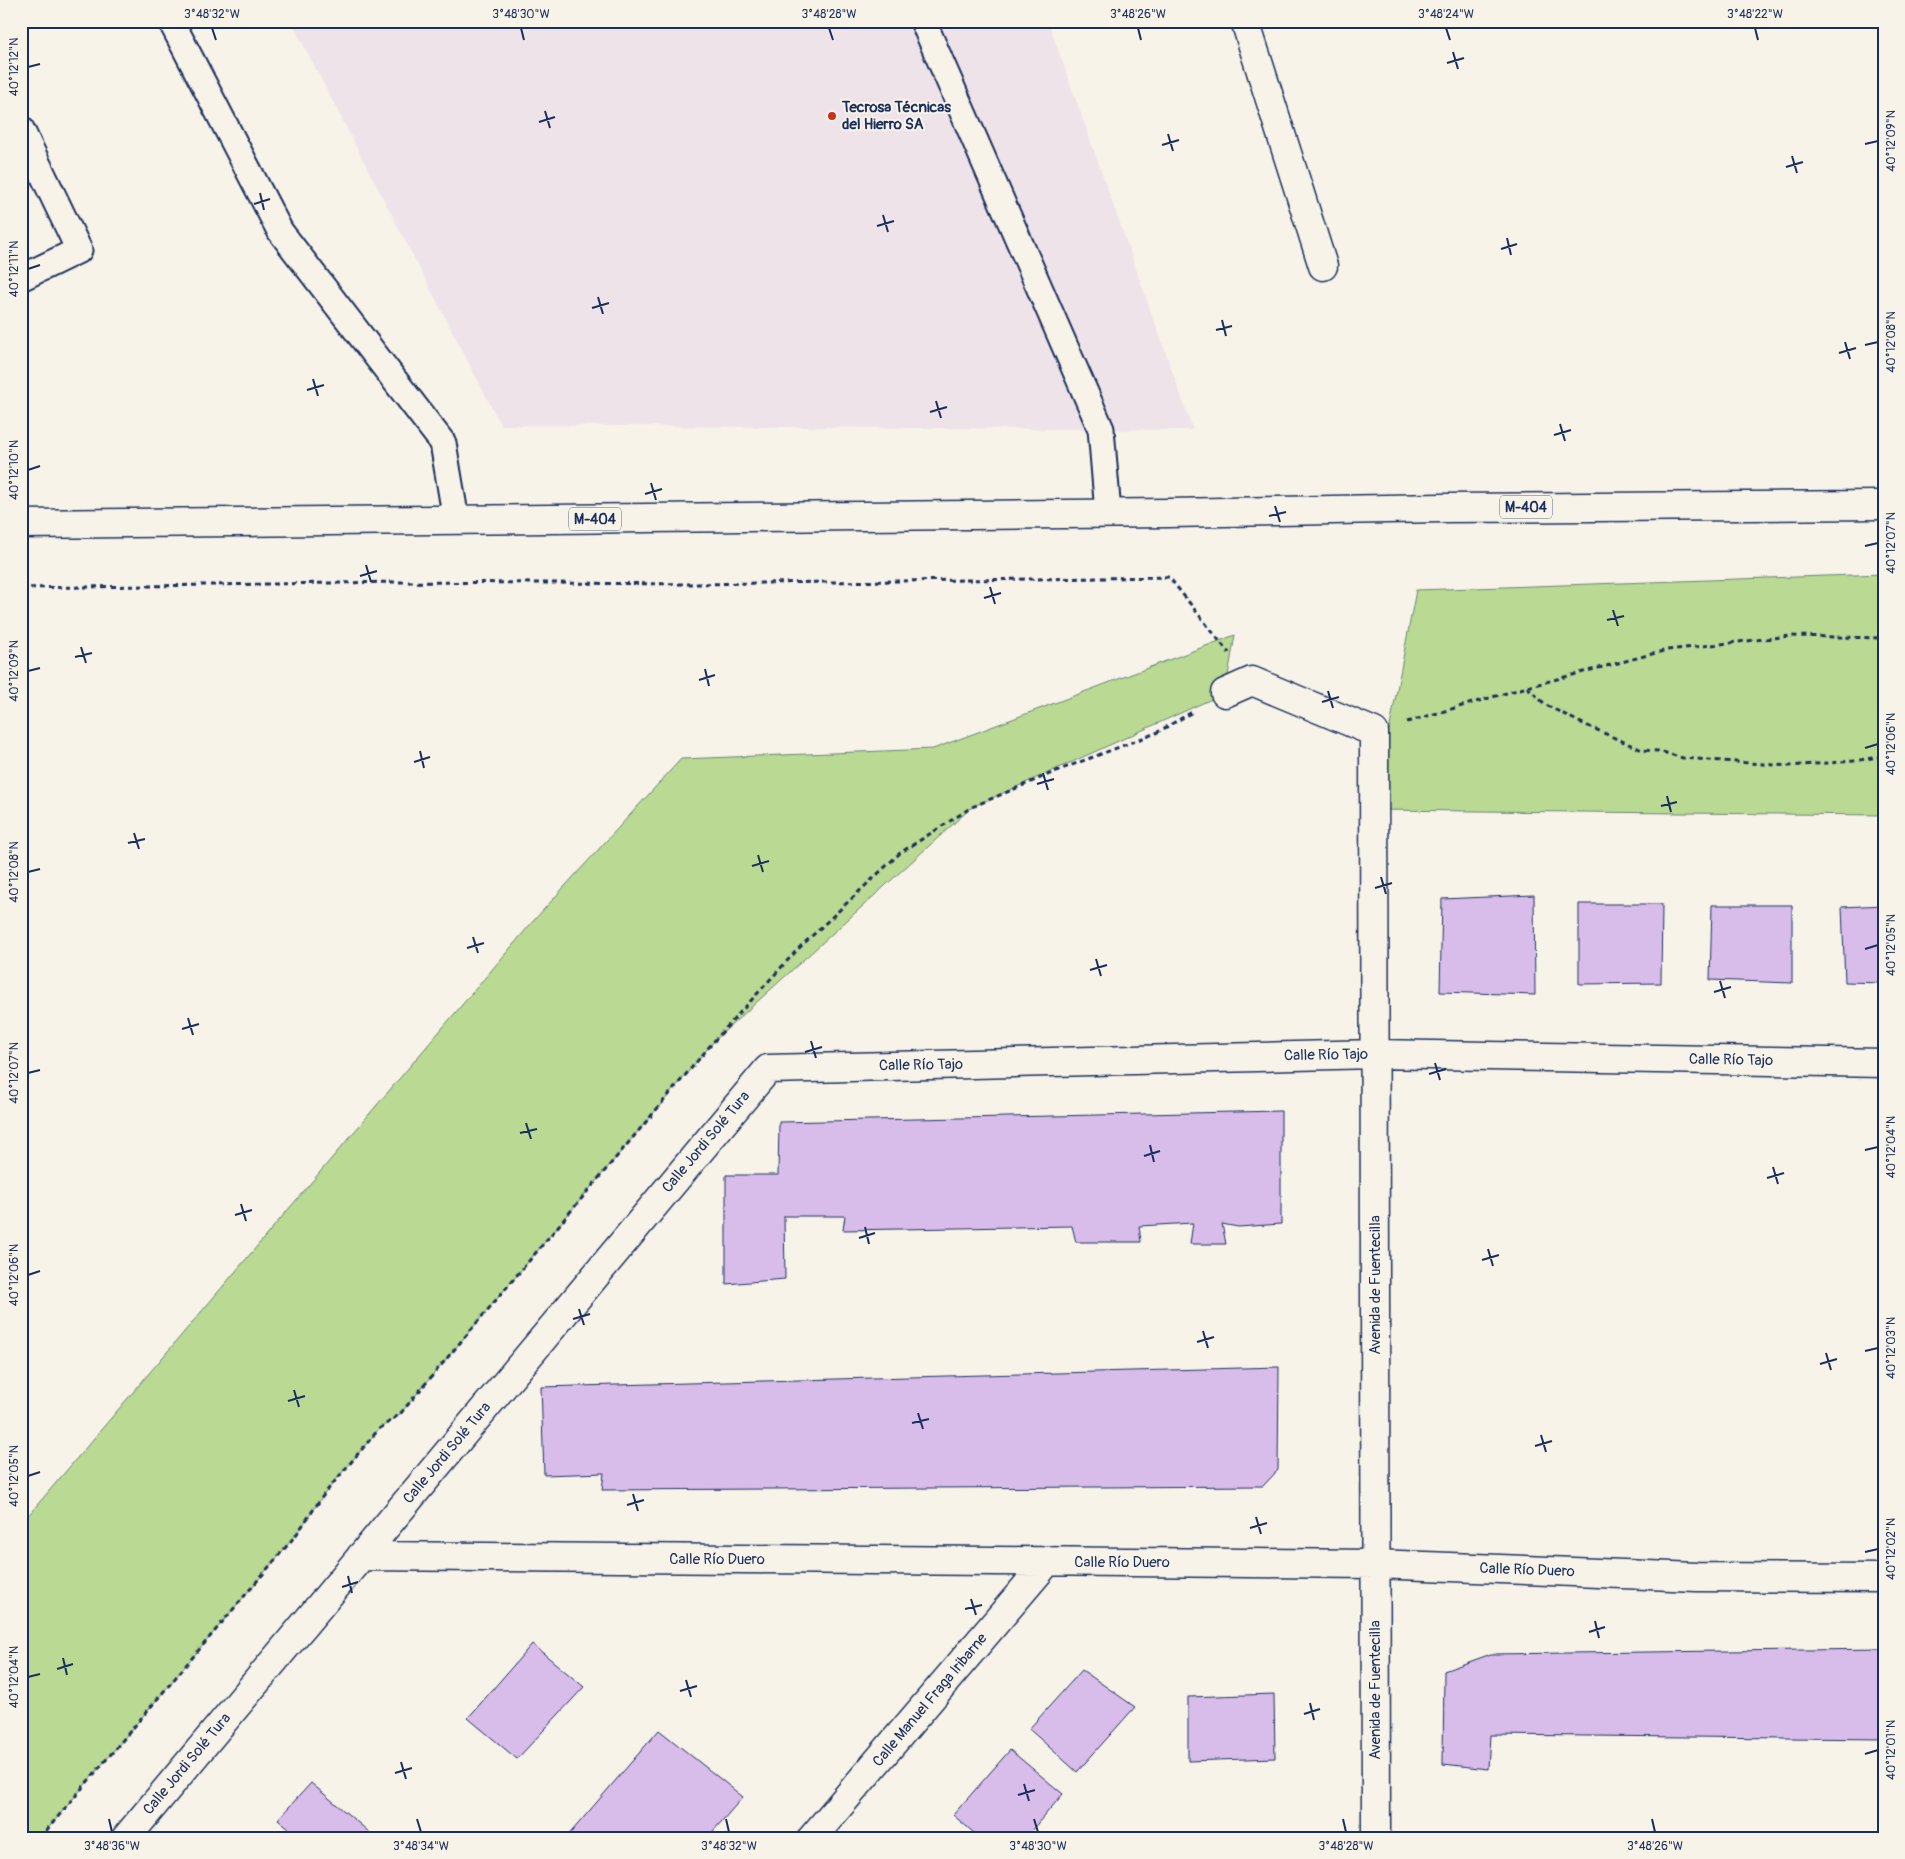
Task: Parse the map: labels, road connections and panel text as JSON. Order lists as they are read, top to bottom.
{
  "streets": {
    "street": [
      "M-404",
      "Calle Río Tajo",
      "Calle Jordi Solé Tura",
      "Avenida de Fuentecilla",
      "Calle Río Duero",
      "Calle Manuel Fraga Iribarne"
    ]
  },
  "crossings": [
    ["Calle Río Tajo", "Calle Jordi Solé Tura"],
    ["Calle Río Tajo", "Avenida de Fuentecilla"],
    ["Calle Jordi Solé Tura", "Calle Río Duero"],
    ["Avenida de Fuentecilla", "Calle Río Duero"],
    ["Calle Río Duero", "Calle Manuel Fraga Iribarne"]
  ],
  "places": ["Tecrosa Técnicas del Hierro SA"],
  "coordinates": [
    "3°48'32\"W",
    "3°48'30\"W",
    "3°48'28\"W",
    "3°48'26\"W",
    "3°48'24\"W",
    "3°48'22\"W",
    "40°12'12\"N",
    "40°12'09\"N",
    "40°12'11\"N",
    "40°12'08\"N",
    "40°12'10\"N",
    "40°12'07\"N",
    "40°12'06\"N",
    "40°12'05\"N",
    "40°12'04\"N",
    "40°12'03\"N",
    "40°12'02\"N",
    "40°12'01\"N",
    "3°48'36\"W",
    "3°48'34\"W"
  ]
}
